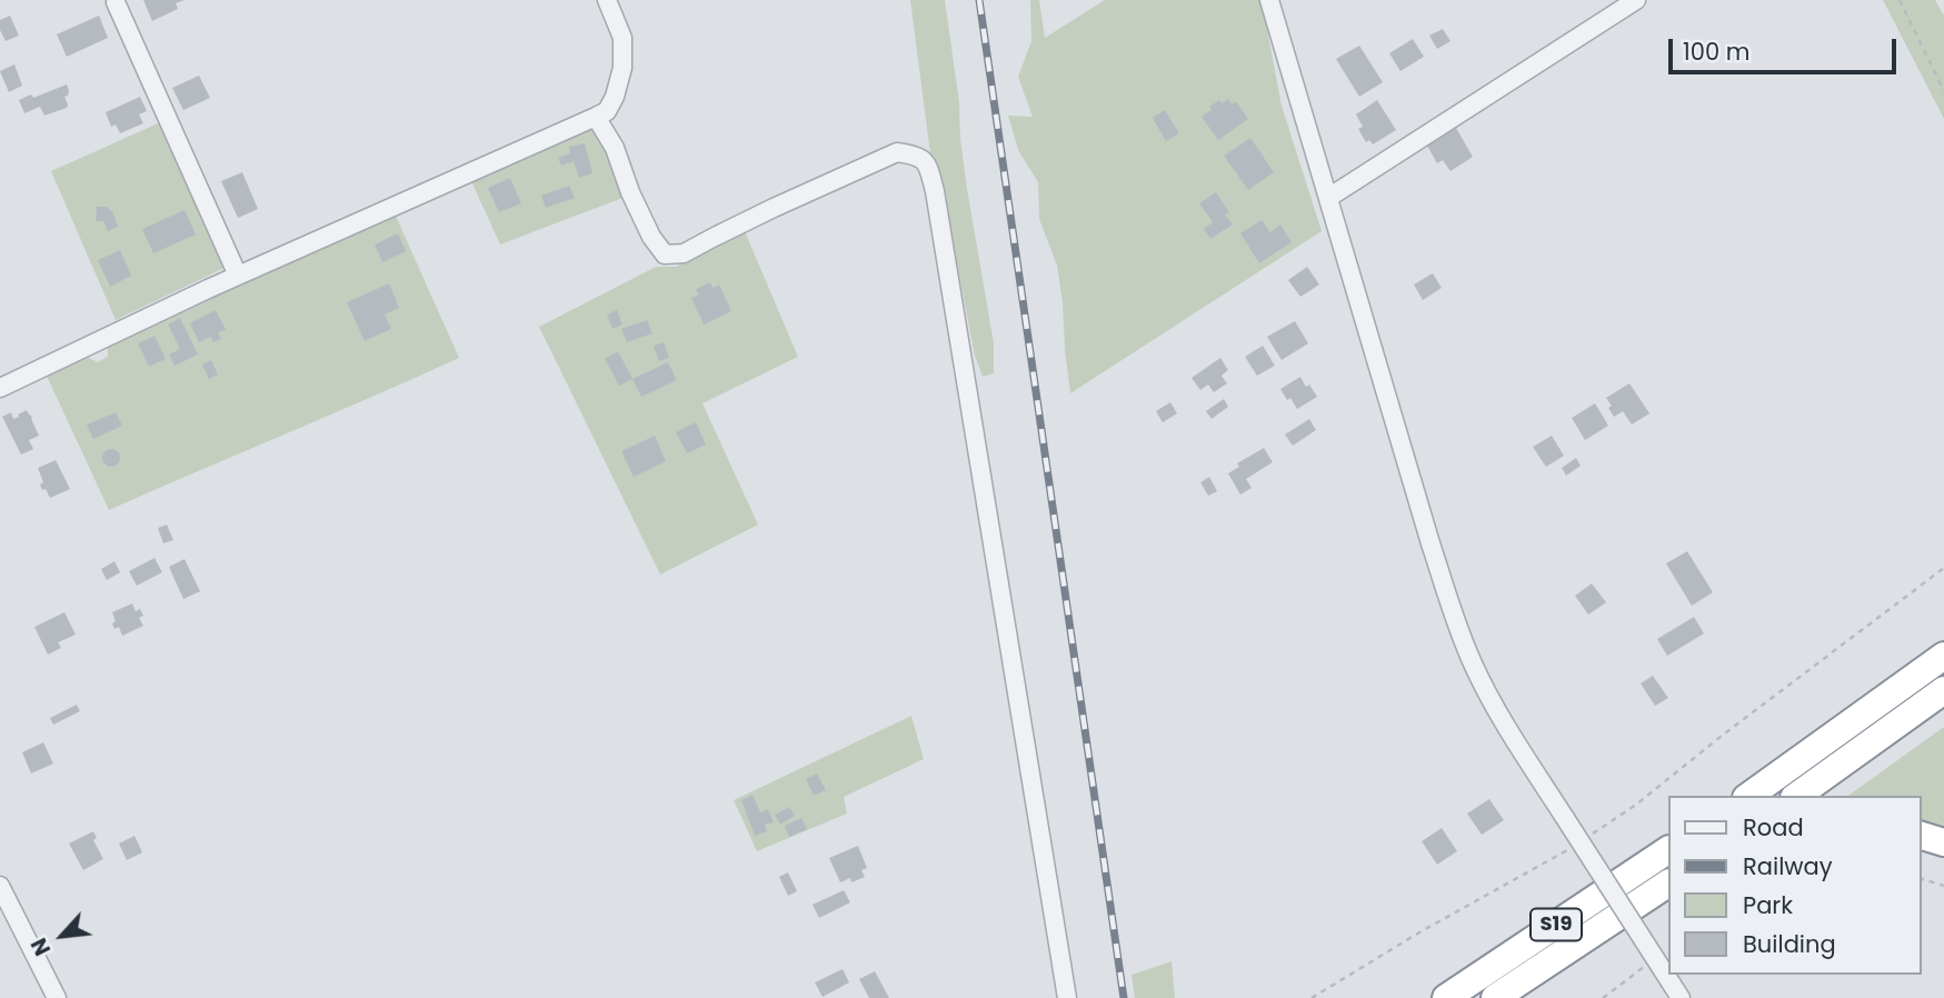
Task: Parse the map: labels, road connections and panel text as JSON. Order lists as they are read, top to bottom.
{
  "streets": {
    "highway": ["S19"]
  },
  "legend": [
    "Road",
    "Railway",
    "Park",
    "Building"
  ],
  "scale_bar": "100 m",
  "north": "bottom left"
}
